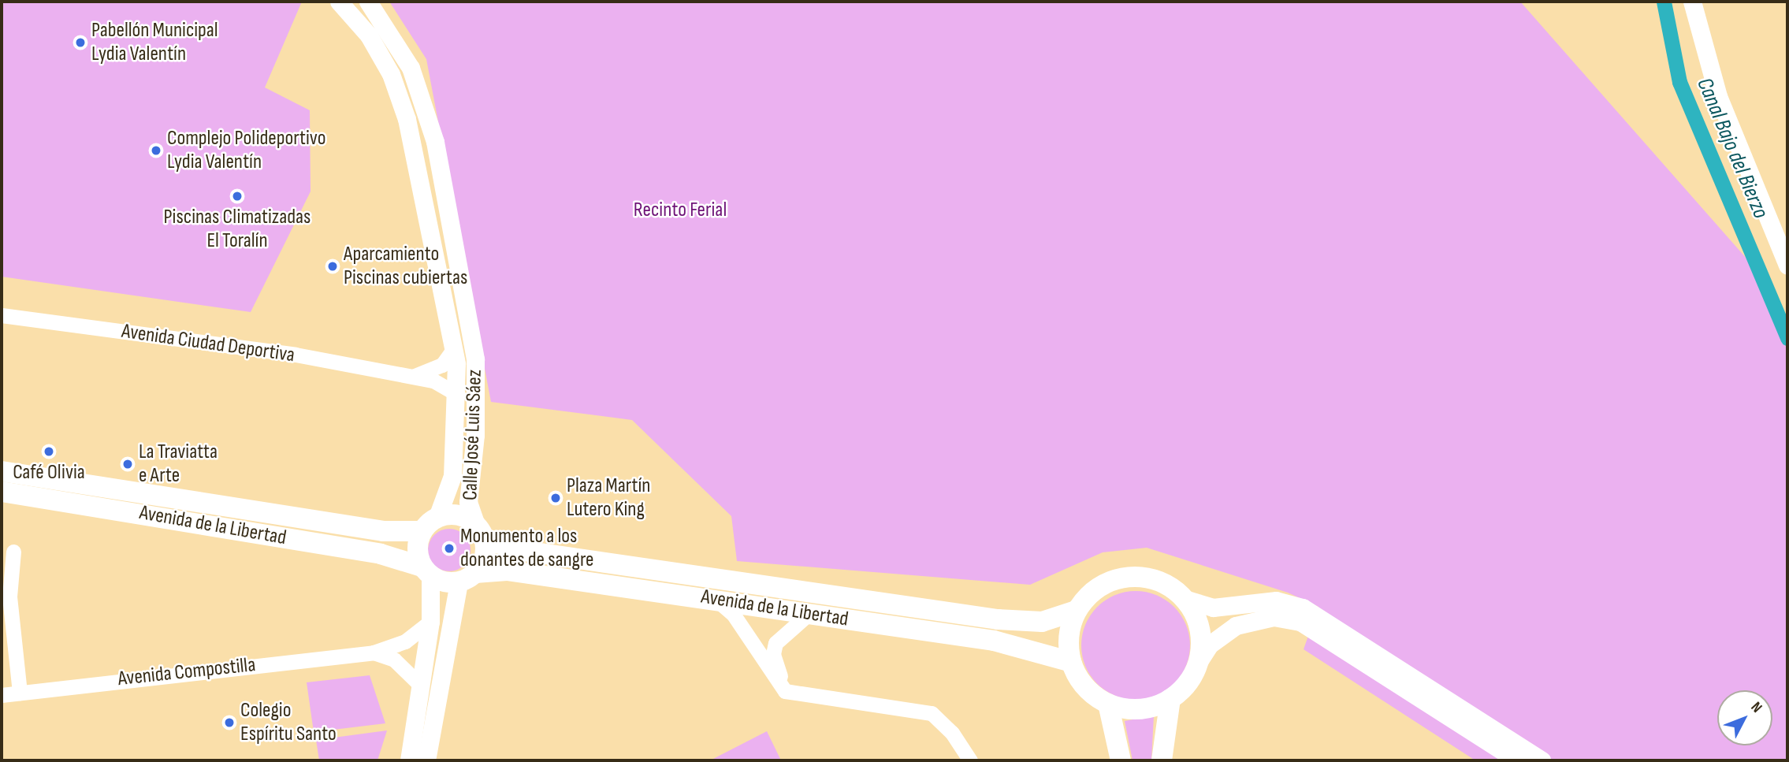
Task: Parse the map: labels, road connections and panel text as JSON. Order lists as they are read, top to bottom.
{
  "streets": {
    "main road": ["Avenida de la Libertad"],
    "street": ["Avenida Ciudad Deportiva", "Calle José Luis Sáez", "Avenida Compostilla"]
  },
  "crossings": [
    ["Avenida Ciudad Deportiva", "Calle José Luis Sáez"],
    ["Calle José Luis Sáez", "Avenida de la Libertad"]
  ],
  "water": ["Canal Bajo del Bierzo"],
  "parks": ["Recinto Ferial"],
  "places": [
    "Pabellón Municipal Lydia Valentín",
    "Complejo Polideportivo Lydia Valentín",
    "Piscinas Climatizadas El Toralín",
    "Aparcamiento Piscinas cubiertas",
    "Café Olivia",
    "La Traviatta e Arte",
    "Plaza Martín Lutero King",
    "Monumento a los donantes de sangre",
    "Colegio Espíritu Santo"
  ],
  "north": "top right"
}
